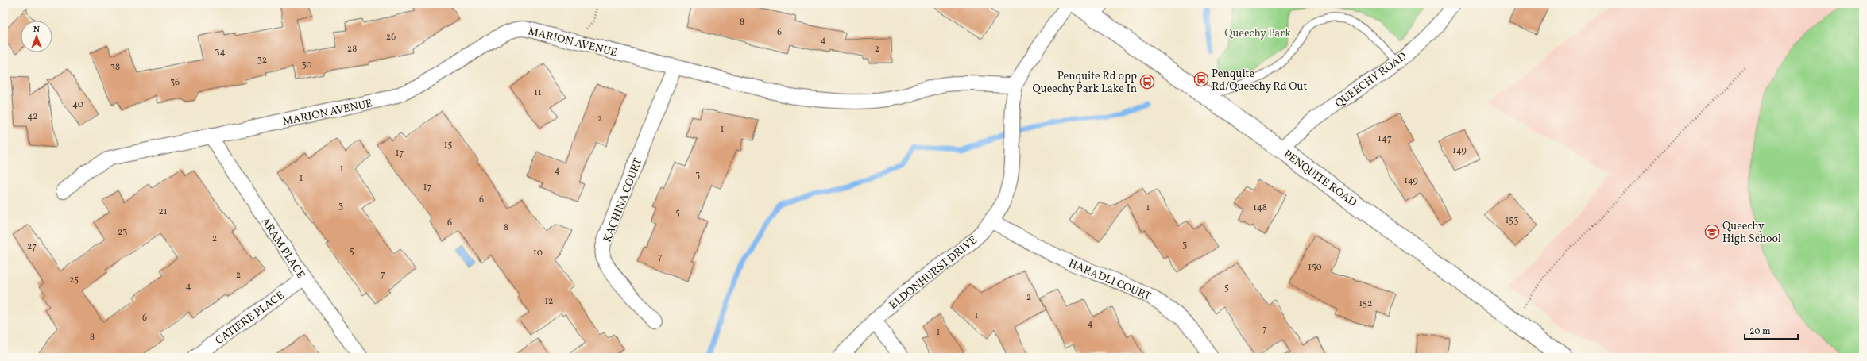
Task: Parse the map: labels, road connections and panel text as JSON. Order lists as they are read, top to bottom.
{
  "streets": {
    "street": [
      "MARION AVENUE",
      "QUEECHY ROAD",
      "PENQUITE ROAD",
      "KACHINA COURT",
      "ARAM PLACE",
      "ELDONHURST DRIVE",
      "HARADLI COURT",
      "CATIERE PLACE"
    ]
  },
  "crossings": [
    ["MARION AVENUE", "KACHINA COURT"],
    ["MARION AVENUE", "ARAM PLACE"],
    ["MARION AVENUE", "ELDONHURST DRIVE"],
    ["QUEECHY ROAD", "PENQUITE ROAD"],
    ["ARAM PLACE", "CATIERE PLACE"],
    ["ELDONHURST DRIVE", "HARADLI COURT"]
  ],
  "parks": ["Queechy Park"],
  "places": {
    "bus stop": ["Penquite Rd/Queechy Rd Out", "Penquite Rd opp Queechy Park Lake In"],
    "school or university": ["Queechy High School"]
  },
  "house_numbers": [
    "8",
    "6",
    "26",
    "4",
    "28",
    "2",
    "34",
    "32",
    "30",
    "38",
    "36",
    "11",
    "40",
    "42",
    "2",
    "1",
    "147",
    "15",
    "149",
    "17",
    "1",
    "4",
    "3",
    "1",
    "149",
    "17",
    "6",
    "3",
    "1",
    "148",
    "21",
    "5",
    "153",
    "6",
    "8",
    "23",
    "2",
    "3",
    "27",
    "5",
    "10",
    "7",
    "150",
    "7",
    "2",
    "25",
    "4",
    "5",
    "2",
    "12",
    "152",
    "1",
    "6",
    "4",
    "7",
    "1",
    "8"
  ],
  "scale_bar": "20 m",
  "north": "top"
}
